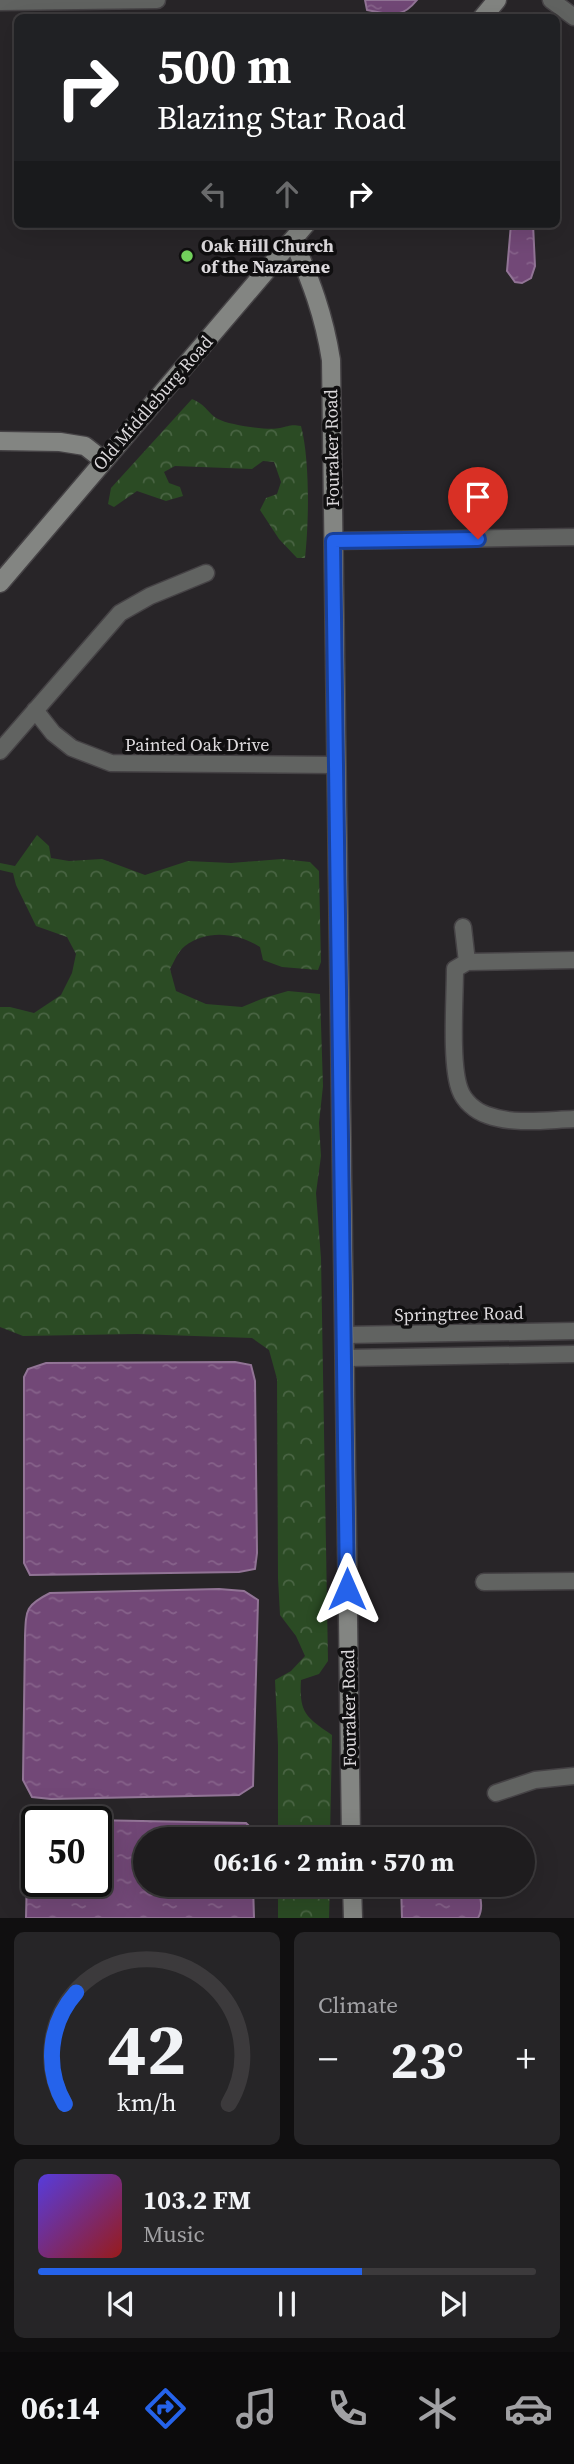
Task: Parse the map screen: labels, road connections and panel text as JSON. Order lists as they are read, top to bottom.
{
  "streets": {
    "main road": ["Old Middleburg Road", "Fouraker Road"],
    "street": ["Painted Oak Drive", "Springtree Road"]
  },
  "crossings": [
    ["Old Middleburg Road", "Fouraker Road"],
    ["Fouraker Road", "Painted Oak Drive"],
    ["Fouraker Road", "Springtree Road"]
  ],
  "places": ["Oak Hill Church of the Nazarene"],
  "page": {
    "turn": ["500 m", "Blazing Star Road"],
    "limit": "50",
    "trip": "06:16 · 2 min · 570 m",
    "tile": "Climate",
    "heat": ["−", "23°", "+"],
    "song": ["103.2 FM", "Music"],
    "tabs": "06:14",
    "gauge": ["42", "km/h"]
  }
}
